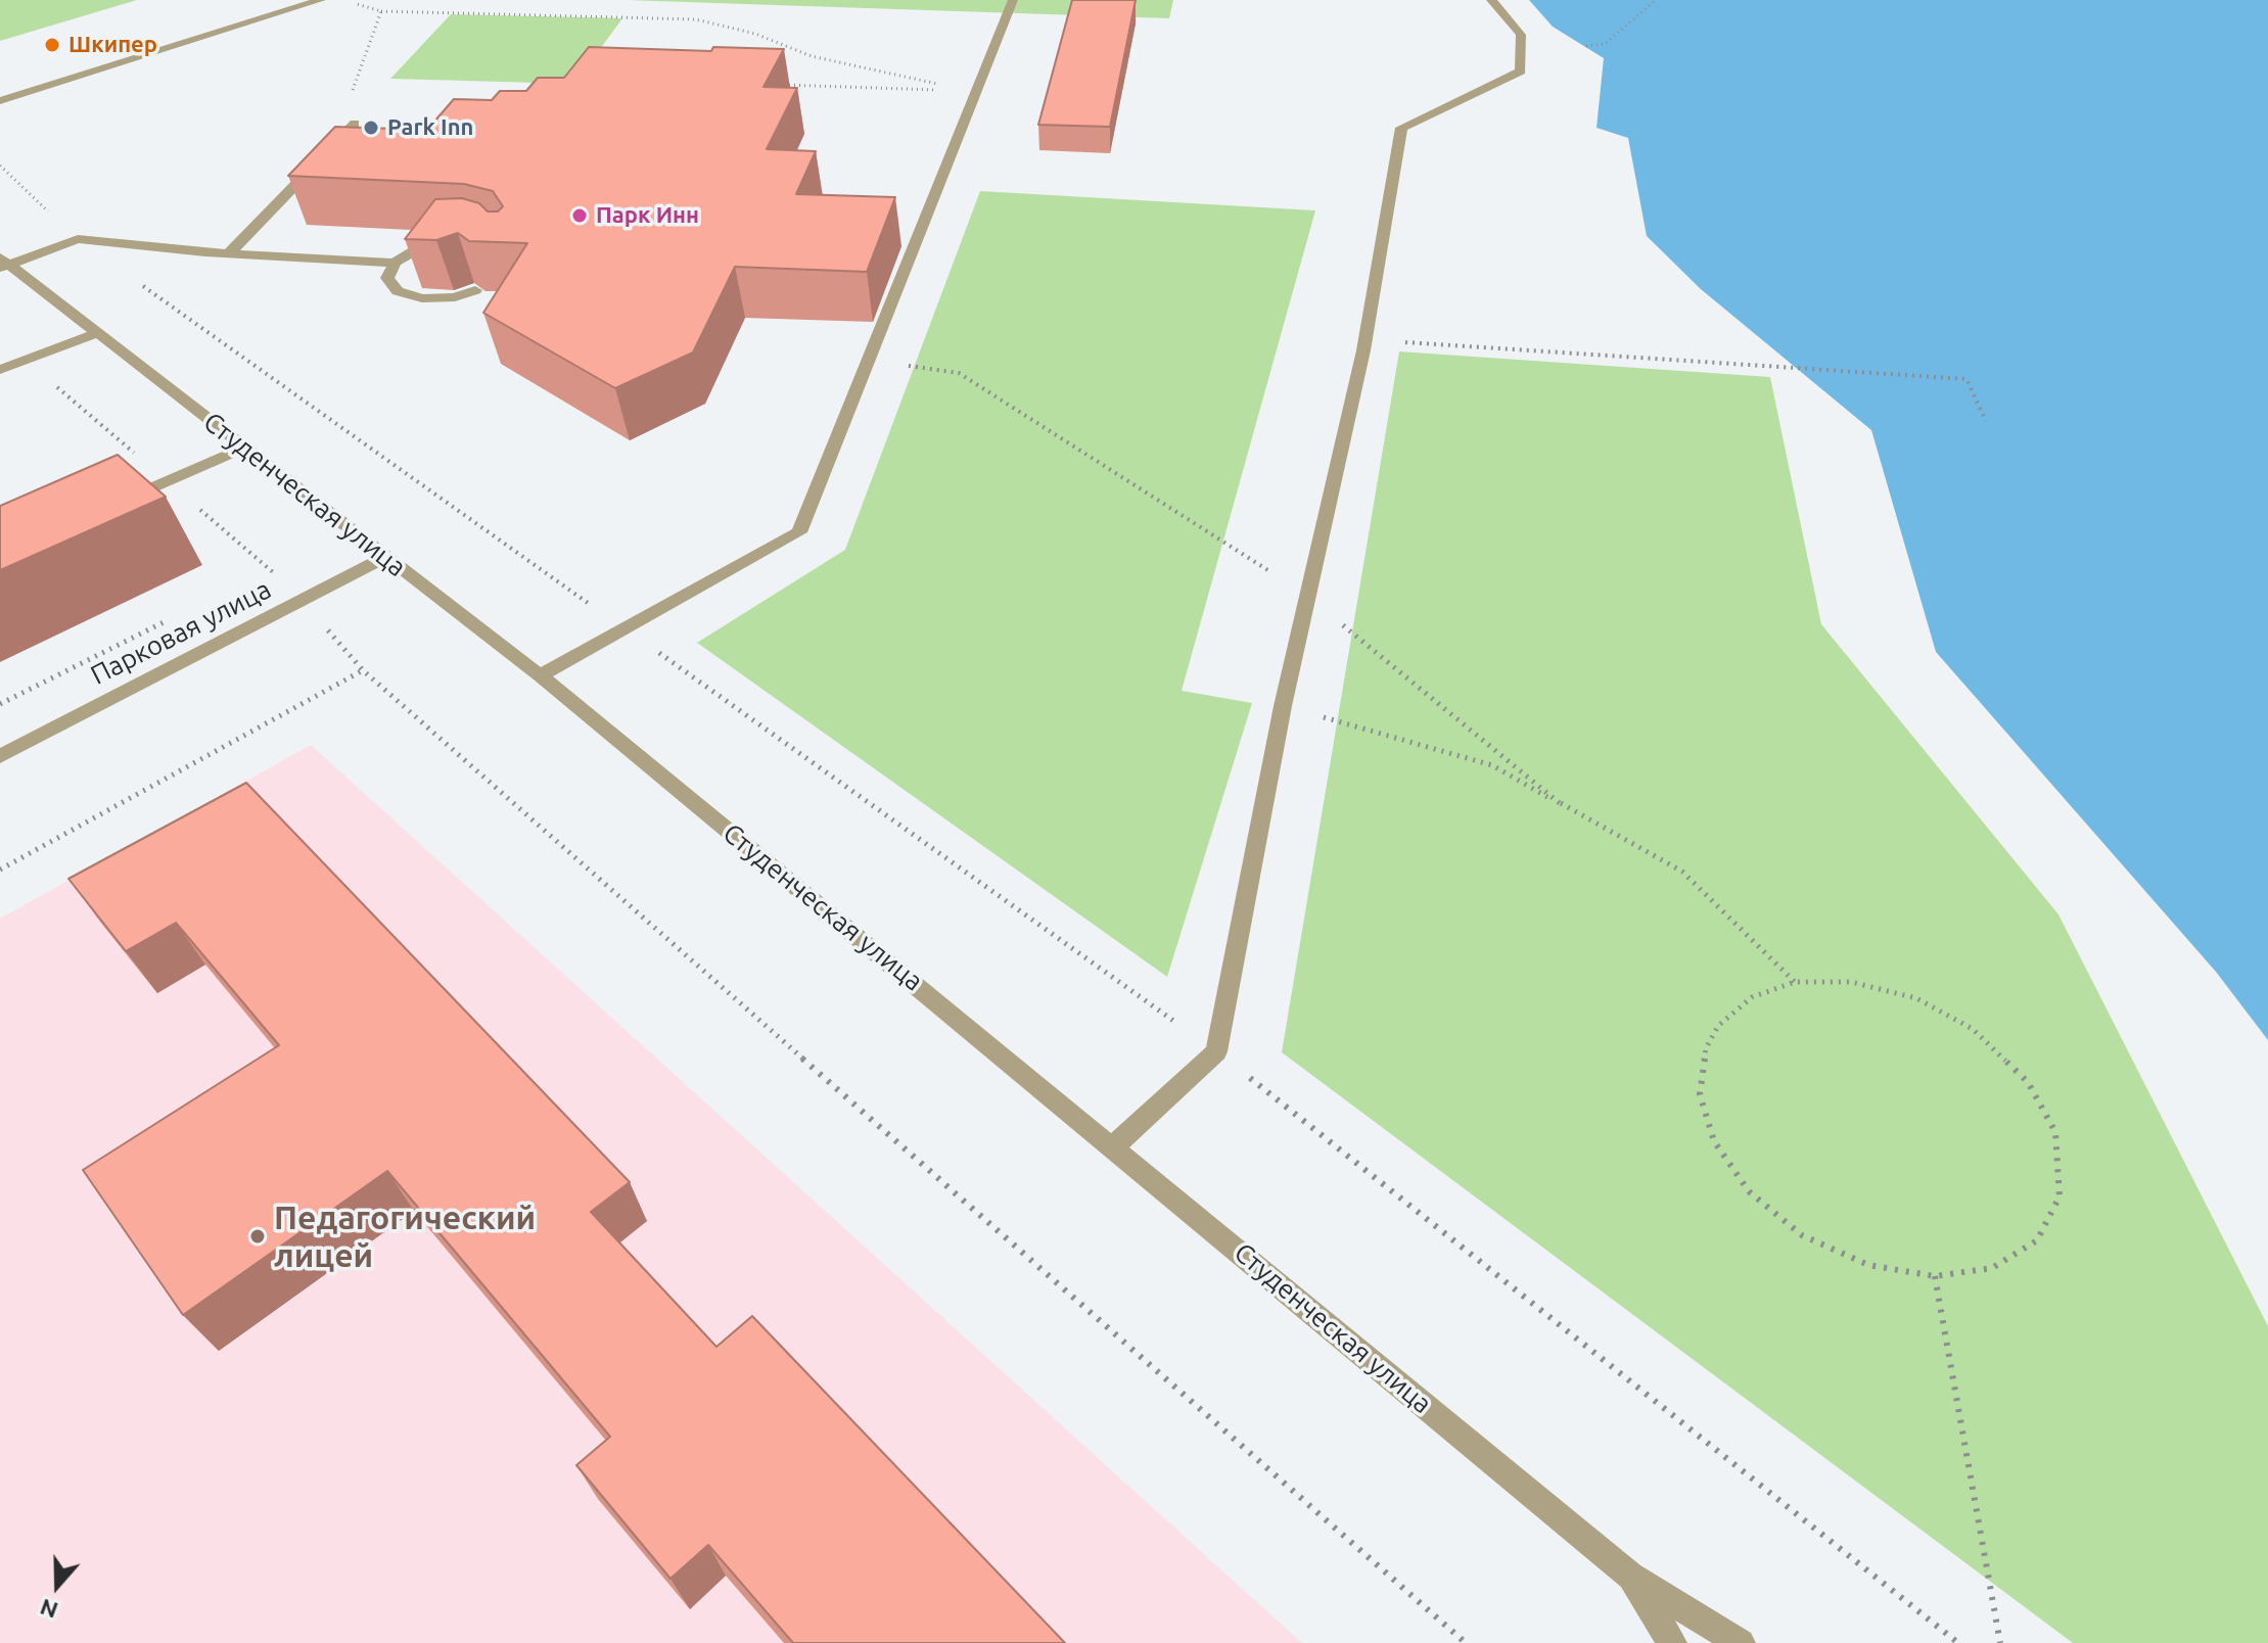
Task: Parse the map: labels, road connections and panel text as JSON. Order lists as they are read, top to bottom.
{
  "streets": {
    "street": ["Студенческая улица", "Парковая улица"]
  },
  "crossings": [
    ["Студенческая улица", "Парковая улица"]
  ],
  "places": [
    "Шкипер",
    "Park Inn",
    "Парк Инн",
    "Педагогический лицей"
  ],
  "north": "bottom"
}
